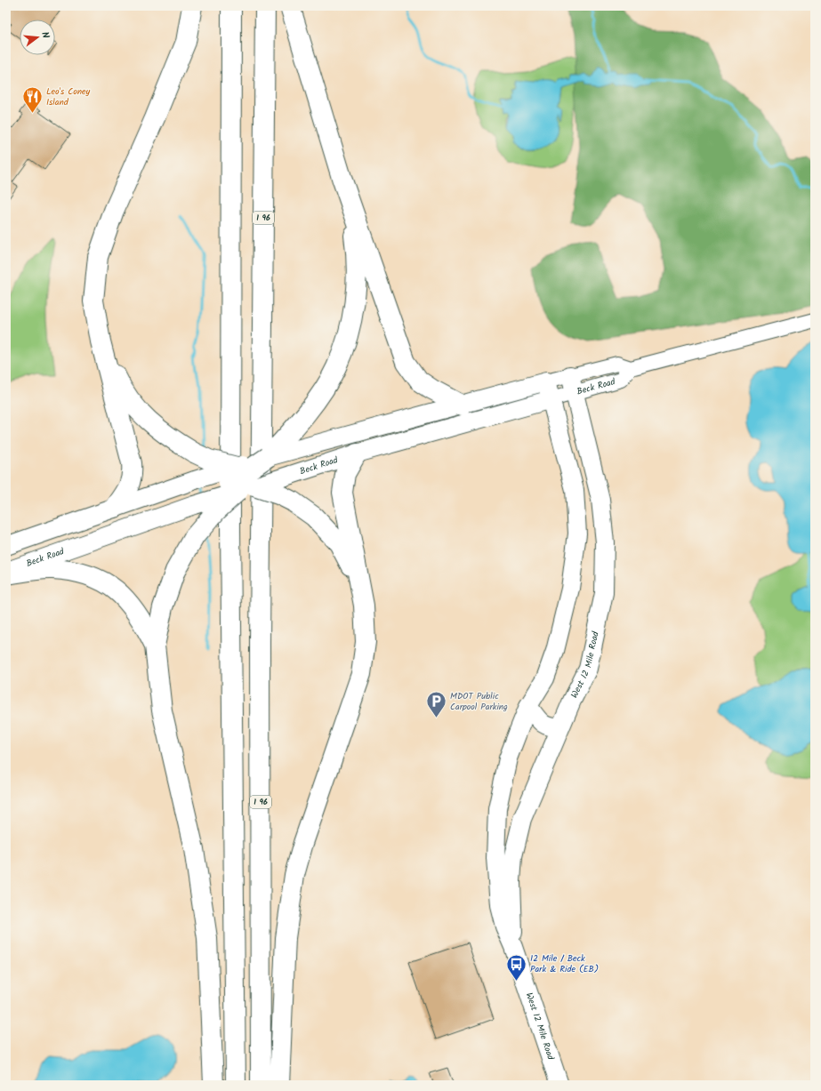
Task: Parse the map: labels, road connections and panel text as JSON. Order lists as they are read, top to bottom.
{
  "streets": {
    "highway": ["I 96"],
    "main road": ["Beck Road", "West 12 Mile Road"]
  },
  "crossings": [
    ["Beck Road", "West 12 Mile Road"]
  ],
  "places": {
    "restaurant": ["Leo's Coney Island"],
    "parking": ["MDOT Public Carpool Parking"],
    "bus stop": ["12 Mile / Beck Park & Ride (EB)"]
  },
  "north": "right"
}
